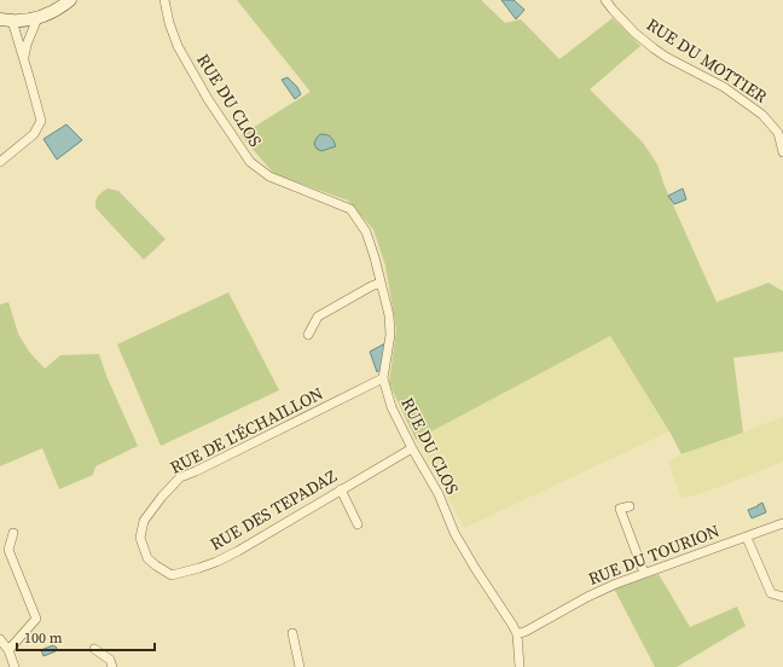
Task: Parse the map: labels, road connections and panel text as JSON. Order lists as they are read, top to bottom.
{
  "streets": {
    "street": [
      "RUE DU MOTTIER",
      "RUE DU CLOS",
      "RUE DE L'ÉCHAILLON",
      "RUE DES TEPADAZ",
      "RUE DU TOURION"
    ]
  },
  "crossings": [
    ["RUE DU CLOS", "RUE DE L'ÉCHAILLON"],
    ["RUE DU CLOS", "RUE DES TEPADAZ"],
    ["RUE DU CLOS", "RUE DU TOURION"],
    ["RUE DE L'ÉCHAILLON", "RUE DES TEPADAZ"]
  ],
  "scale_bar": "100 m"
}
